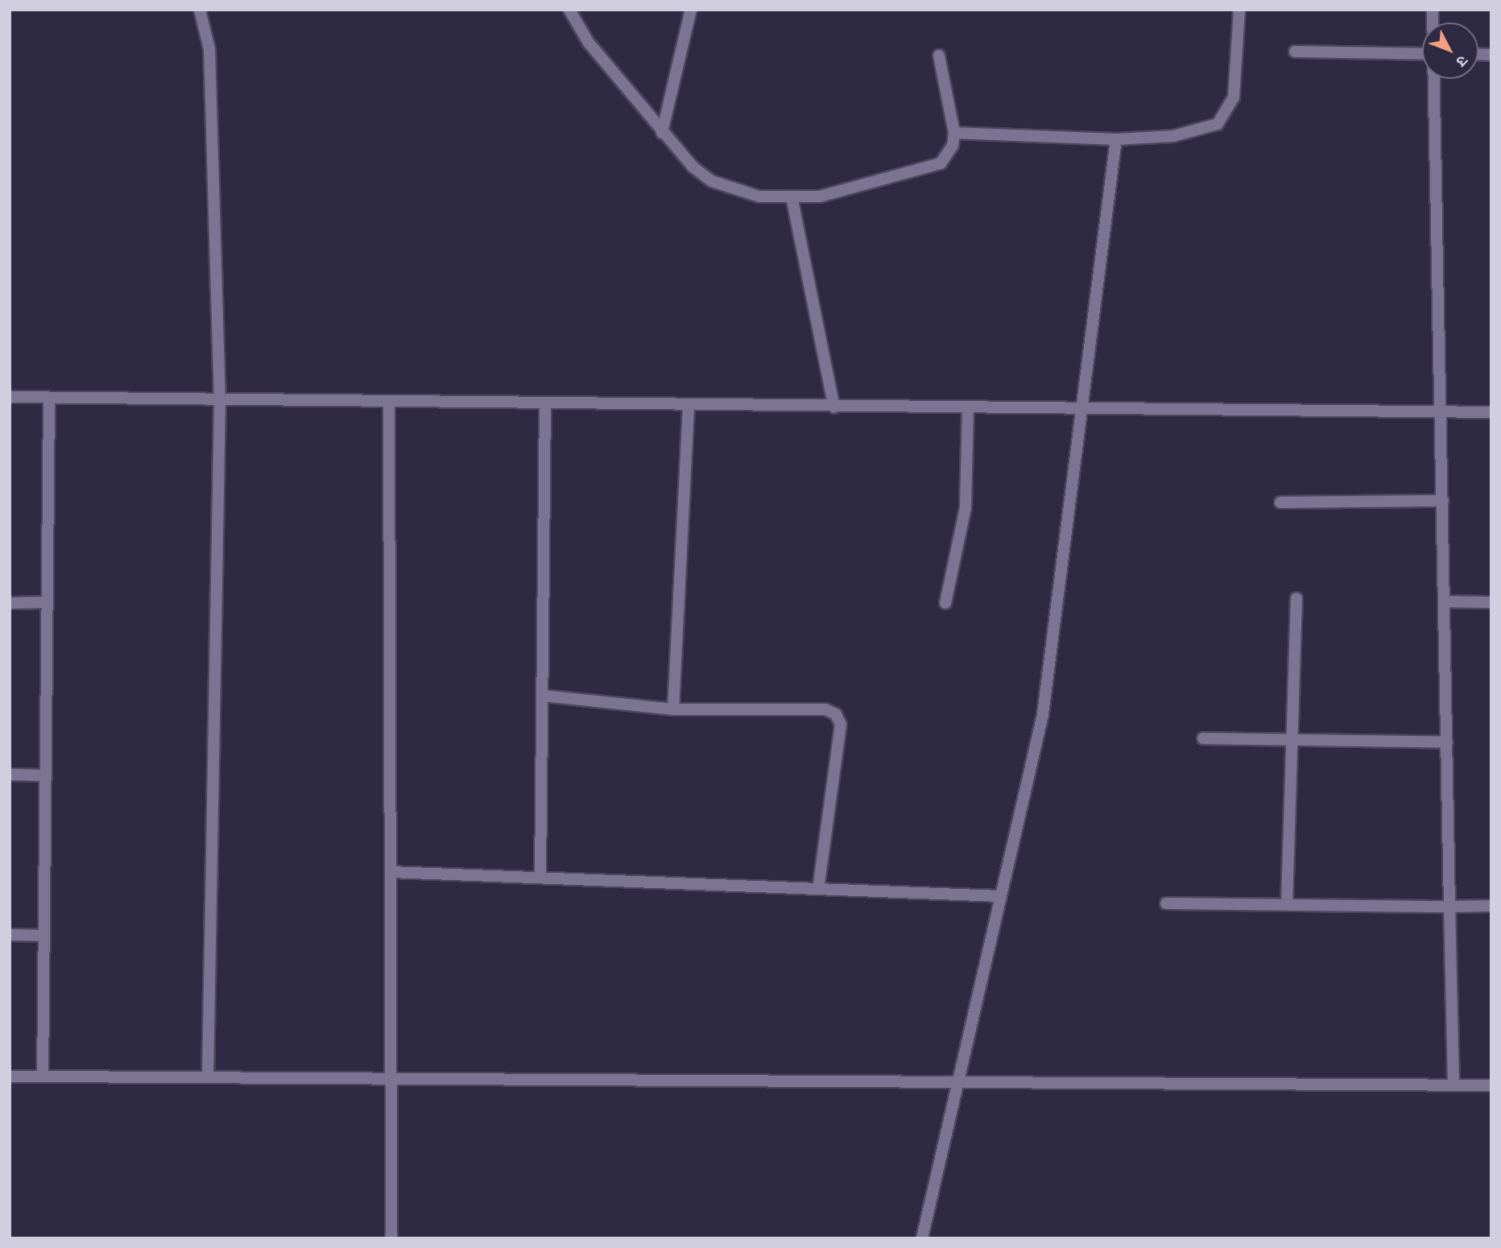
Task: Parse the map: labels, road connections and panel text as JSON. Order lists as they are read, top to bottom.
{
  "north": "bottom right"
}
